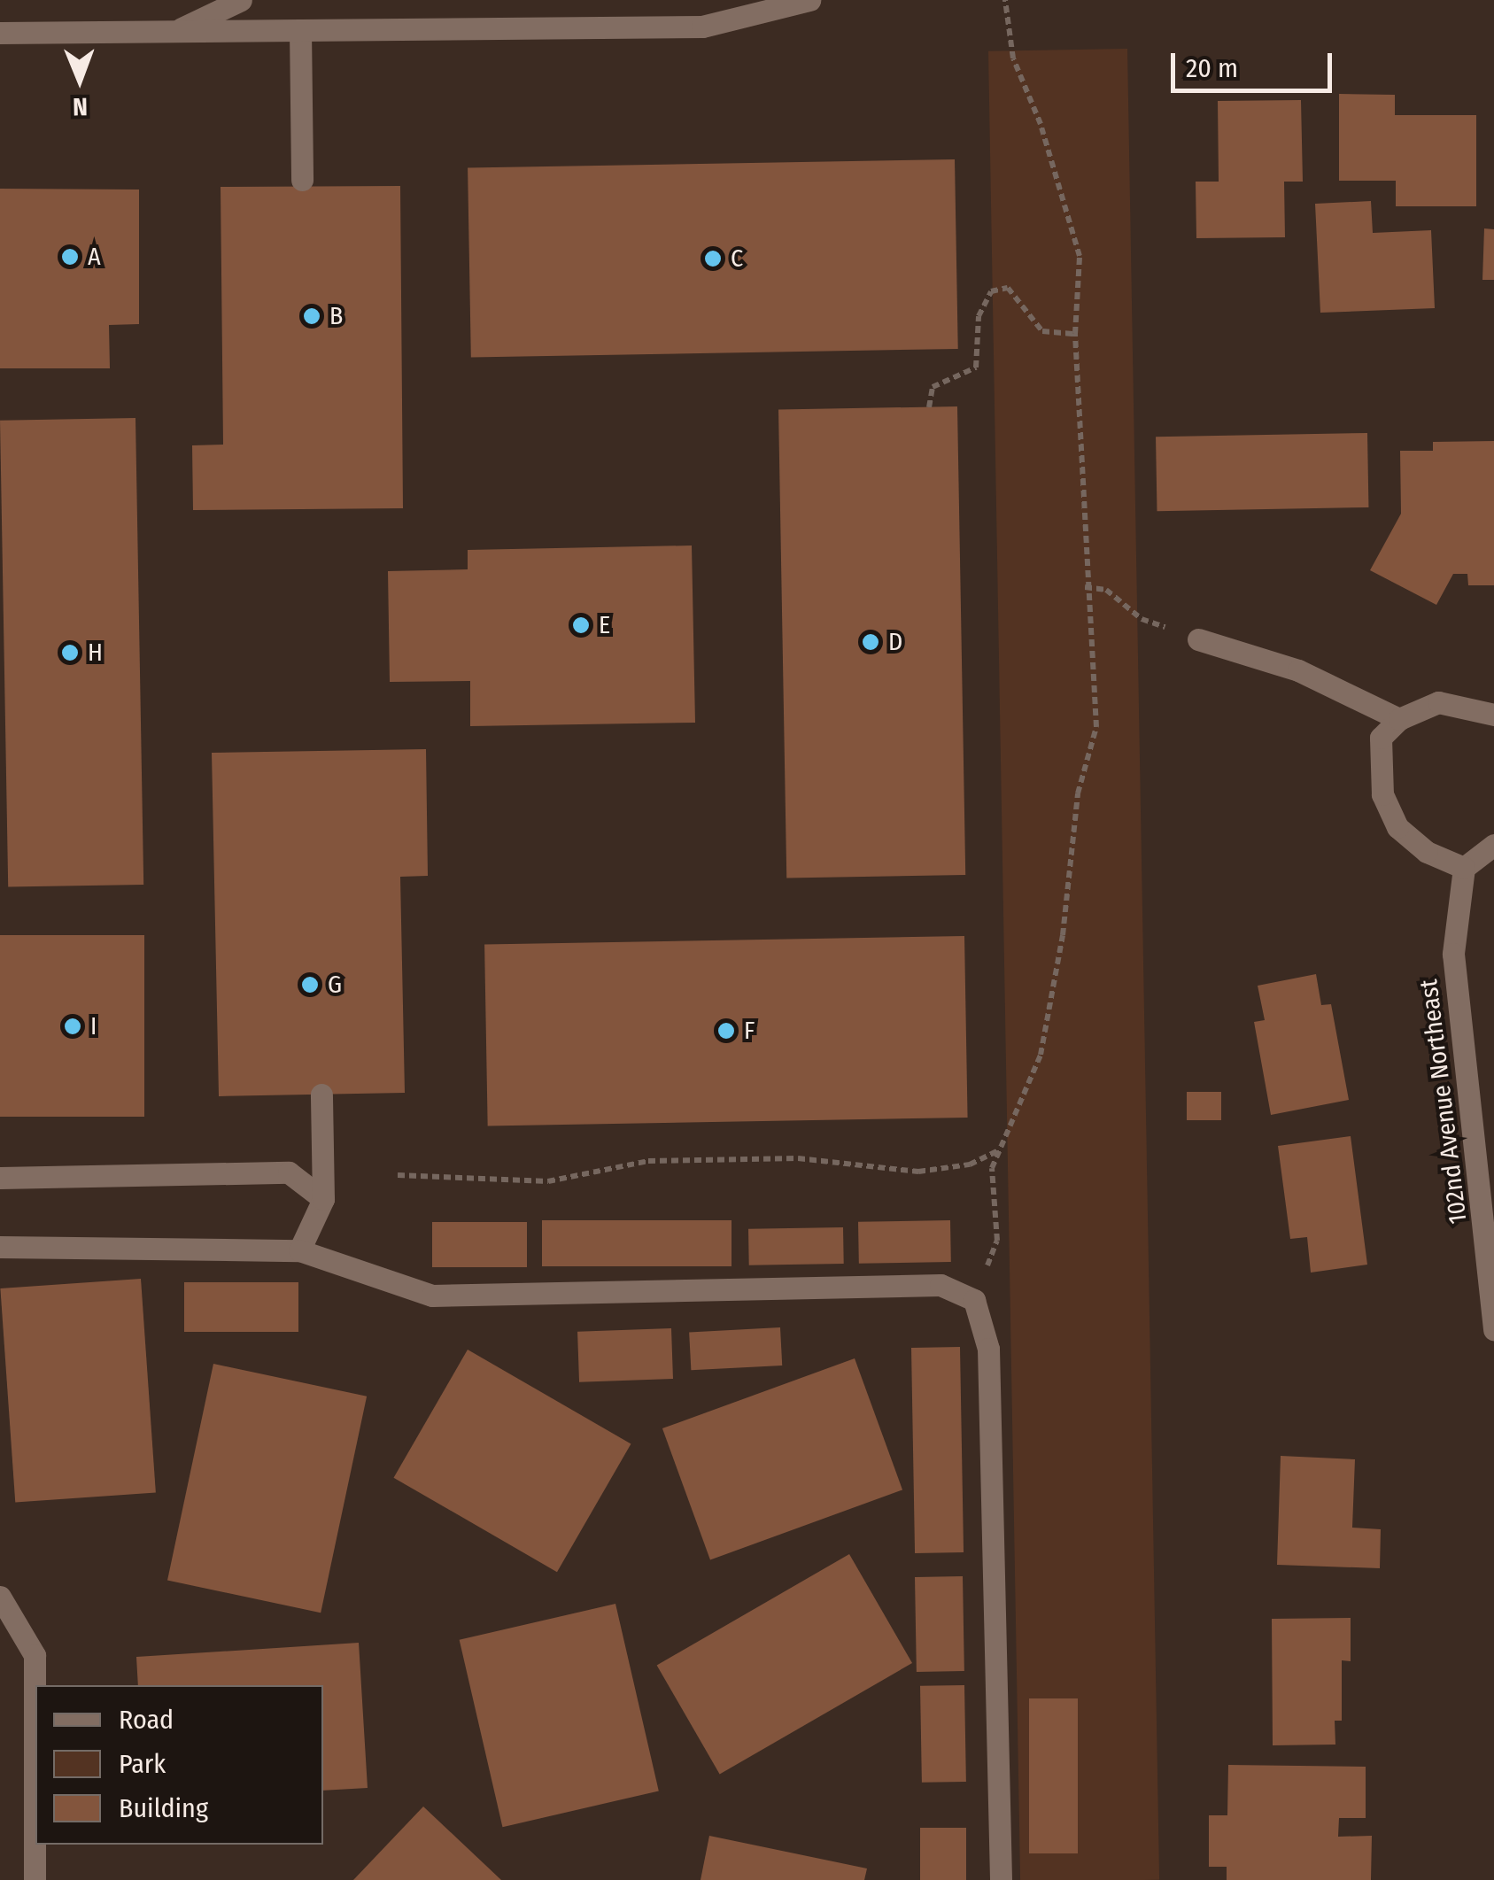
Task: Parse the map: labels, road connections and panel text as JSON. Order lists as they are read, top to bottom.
{
  "streets": {
    "street": ["102nd Avenue Northeast"]
  },
  "places": [
    "A",
    "C",
    "B",
    "E",
    "D",
    "H",
    "G",
    "I",
    "F"
  ],
  "legend": ["Road", "Park", "Building"],
  "scale_bar": "20 m",
  "north": "bottom"
}
